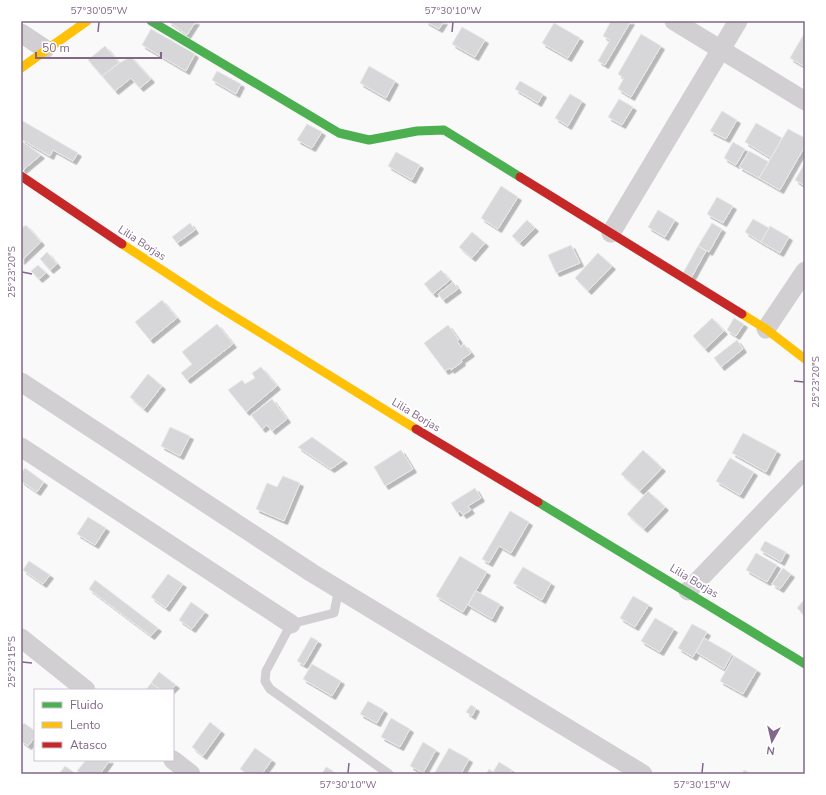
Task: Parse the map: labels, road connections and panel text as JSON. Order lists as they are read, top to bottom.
{
  "streets": {
    "street": ["Lilia Borjas"]
  },
  "legend": ["Fluido", "Lento", "Atasco"],
  "scale_bar": "50 m",
  "north": "bottom",
  "coordinates": [
    "57°30'05\"W",
    "57°30'10\"W",
    "25°23'20\"S",
    "25°23'15\"S",
    "57°30'15\"W"
  ]
}
